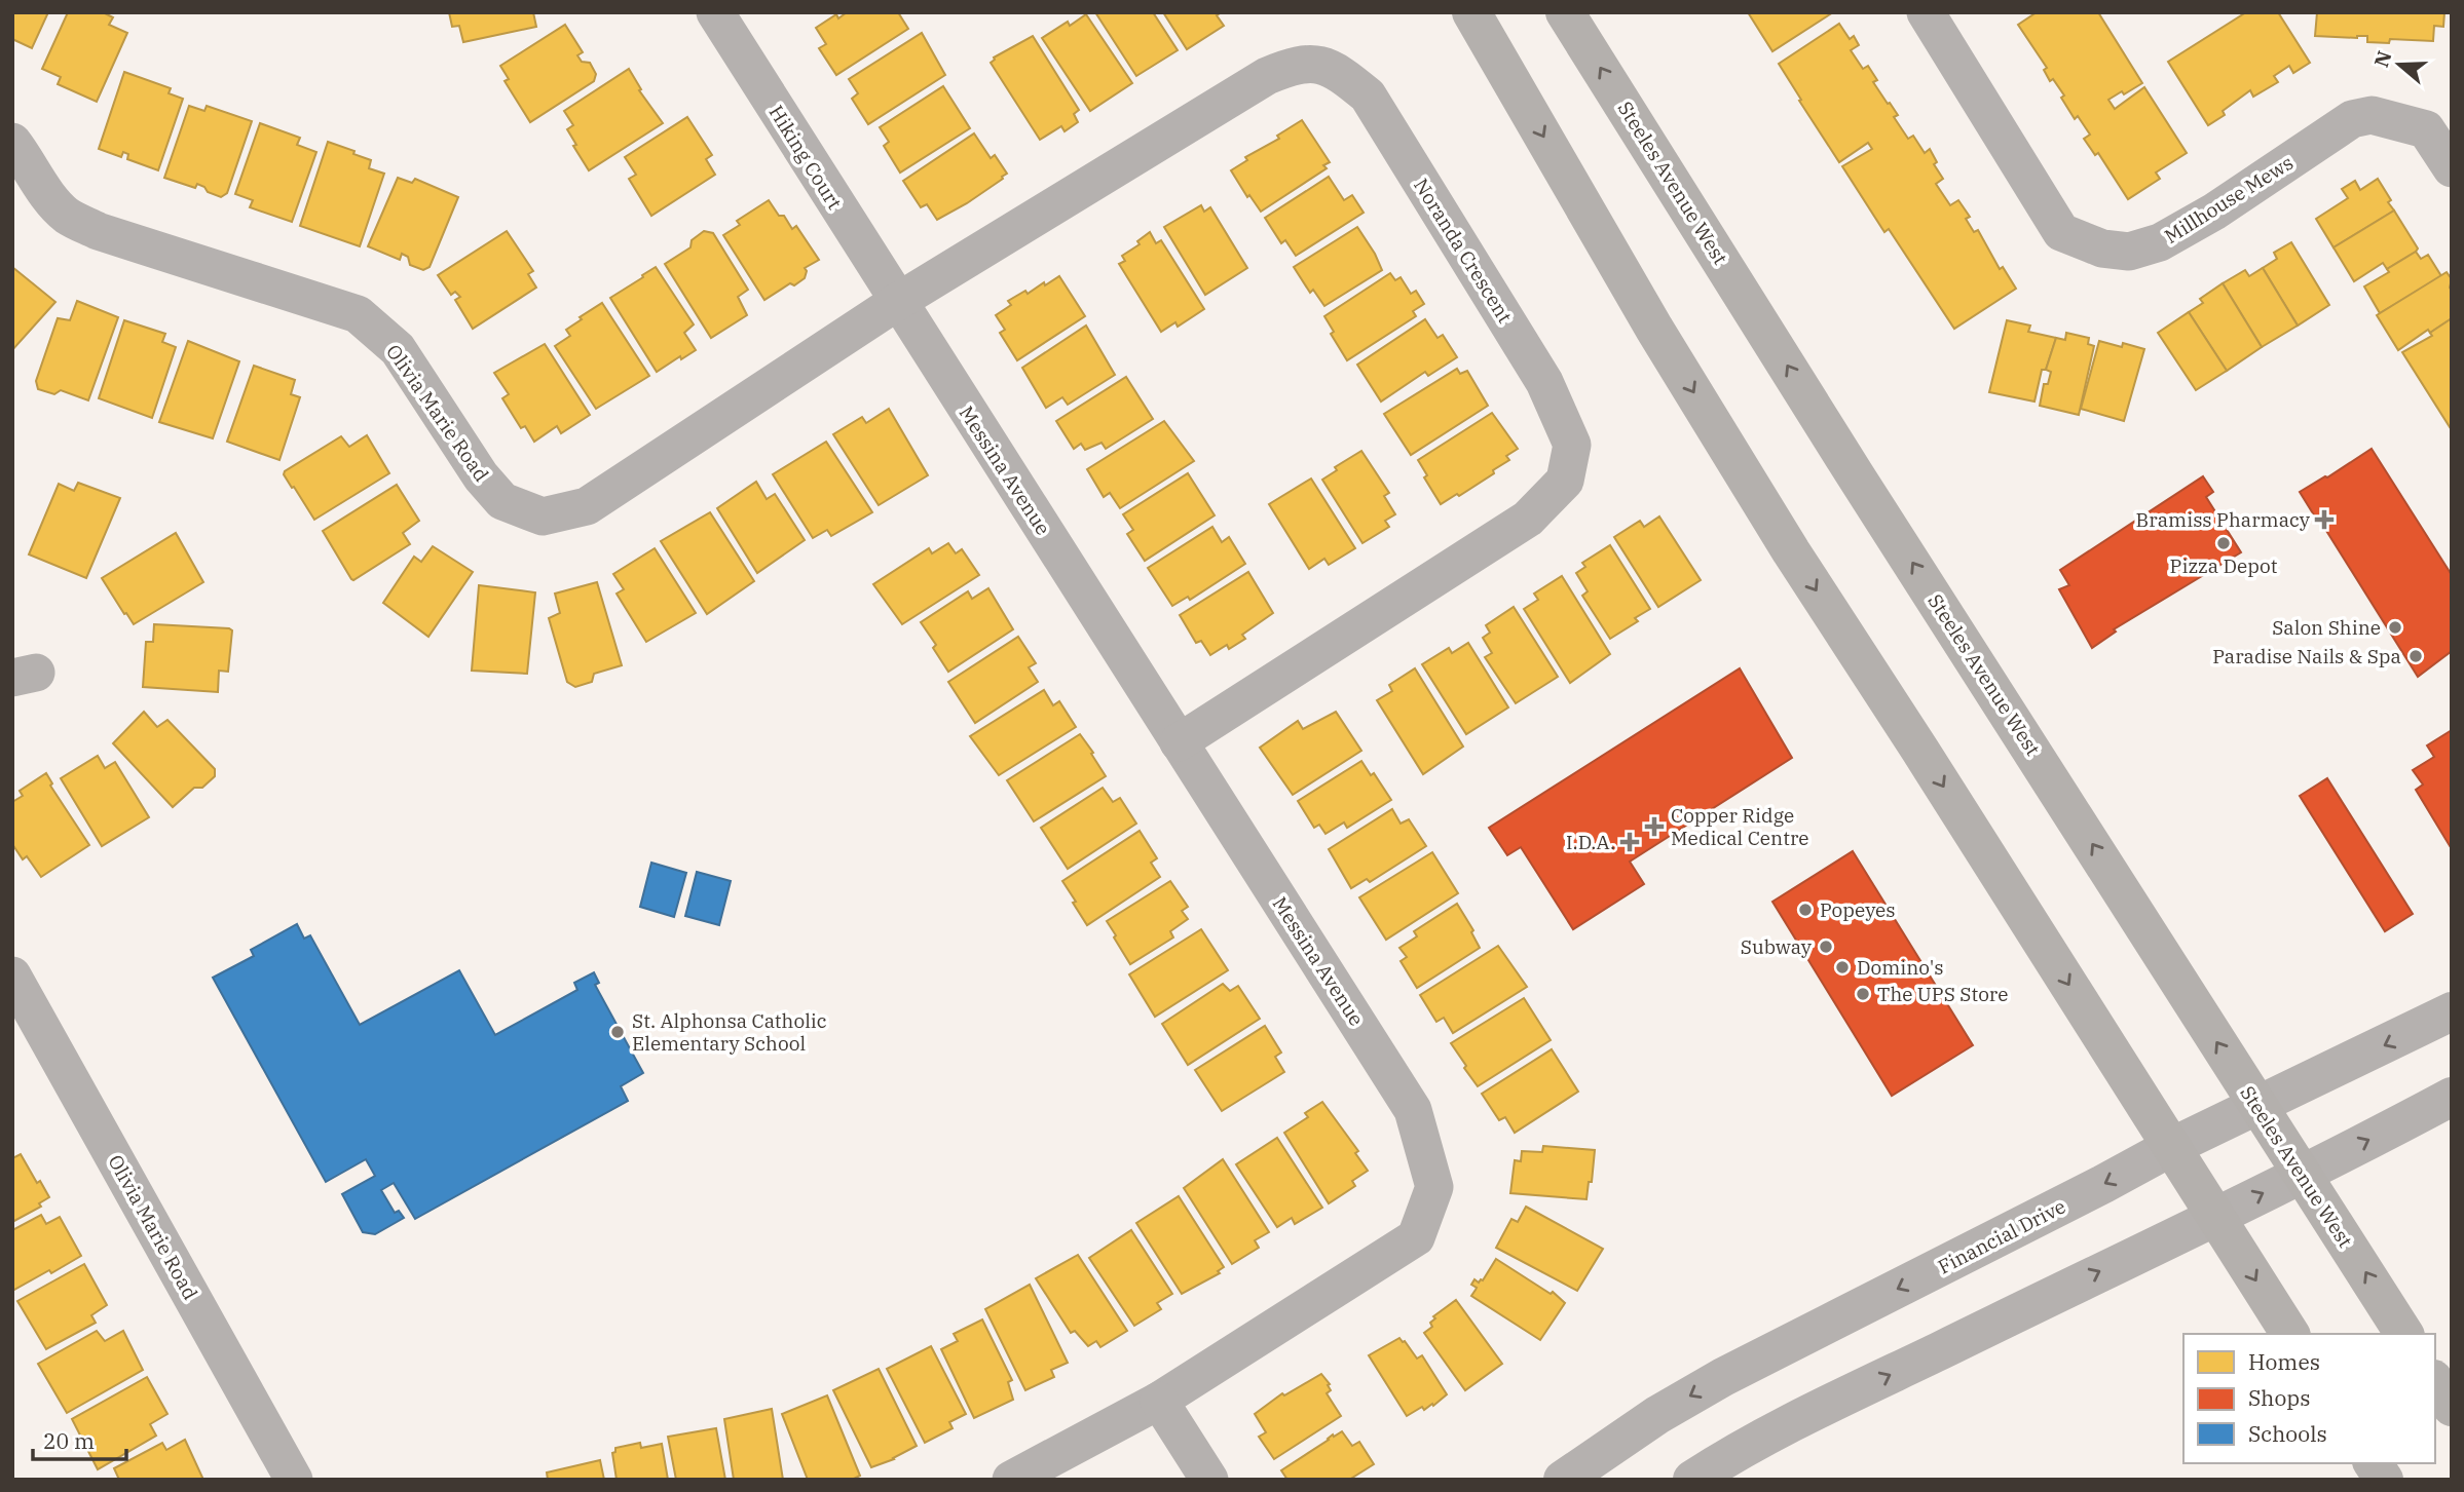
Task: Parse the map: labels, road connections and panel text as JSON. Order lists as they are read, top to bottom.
{
  "streets": {
    "main road": ["Steeles Avenue West"],
    "street": [
      "Hiking Court",
      "Millhouse Mews",
      "Noranda Crescent",
      "Olivia Marie Road",
      "Messina Avenue",
      "Financial Drive"
    ]
  },
  "crossings": [
    ["Hiking Court", "Noranda Crescent"],
    ["Hiking Court", "Olivia Marie Road"],
    ["Hiking Court", "Messina Avenue"],
    ["Steeles Avenue West", "Financial Drive"],
    ["Noranda Crescent", "Olivia Marie Road"],
    ["Noranda Crescent", "Messina Avenue"],
    ["Olivia Marie Road", "Messina Avenue"]
  ],
  "places": {
    "health": ["Bramiss Pharmacy", "Copper Ridge Medical Centre", "I.D.A."],
    "other": [
      "Pizza Depot",
      "Salon Shine",
      "Paradise Nails & Spa",
      "Popeyes",
      "Subway",
      "Domino's",
      "The UPS Store",
      "St. Alphonsa Catholic Elementary School"
    ]
  },
  "legend": ["Homes", "Shops", "Schools"],
  "scale_bar": "20 m",
  "north": "left"
}
